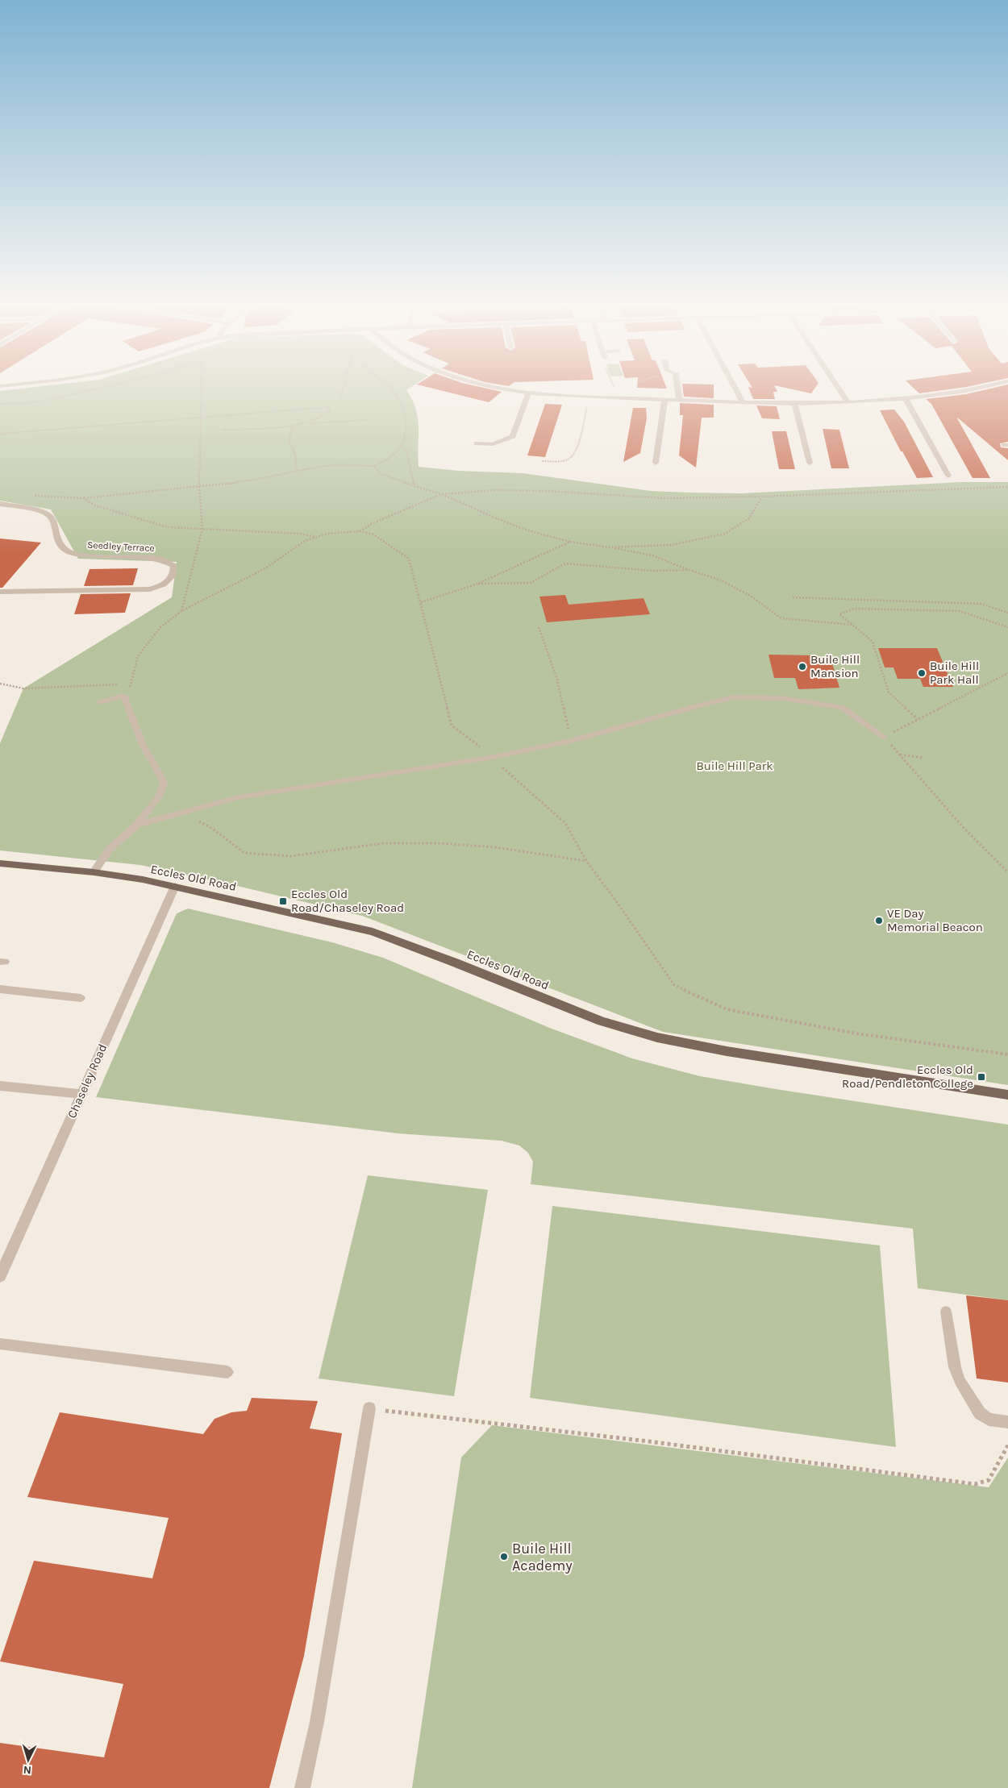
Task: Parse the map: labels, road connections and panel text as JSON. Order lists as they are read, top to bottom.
{
  "streets": {
    "main road": ["Eccles Old Road"],
    "street": ["Seedley Terrace", "Chaseley Road"]
  },
  "crossings": [
    ["Eccles Old Road", "Chaseley Road"]
  ],
  "parks": ["Buile Hill Park"],
  "places": {
    "other": [
      "Buile Hill Mansion",
      "Buile Hill Park Hall",
      "VE Day Memorial Beacon",
      "Buile Hill Academy"
    ],
    "transit": ["Eccles Old Road/Chaseley Road", "Eccles Old Road/Pendleton College"]
  },
  "north": "bottom"
}
